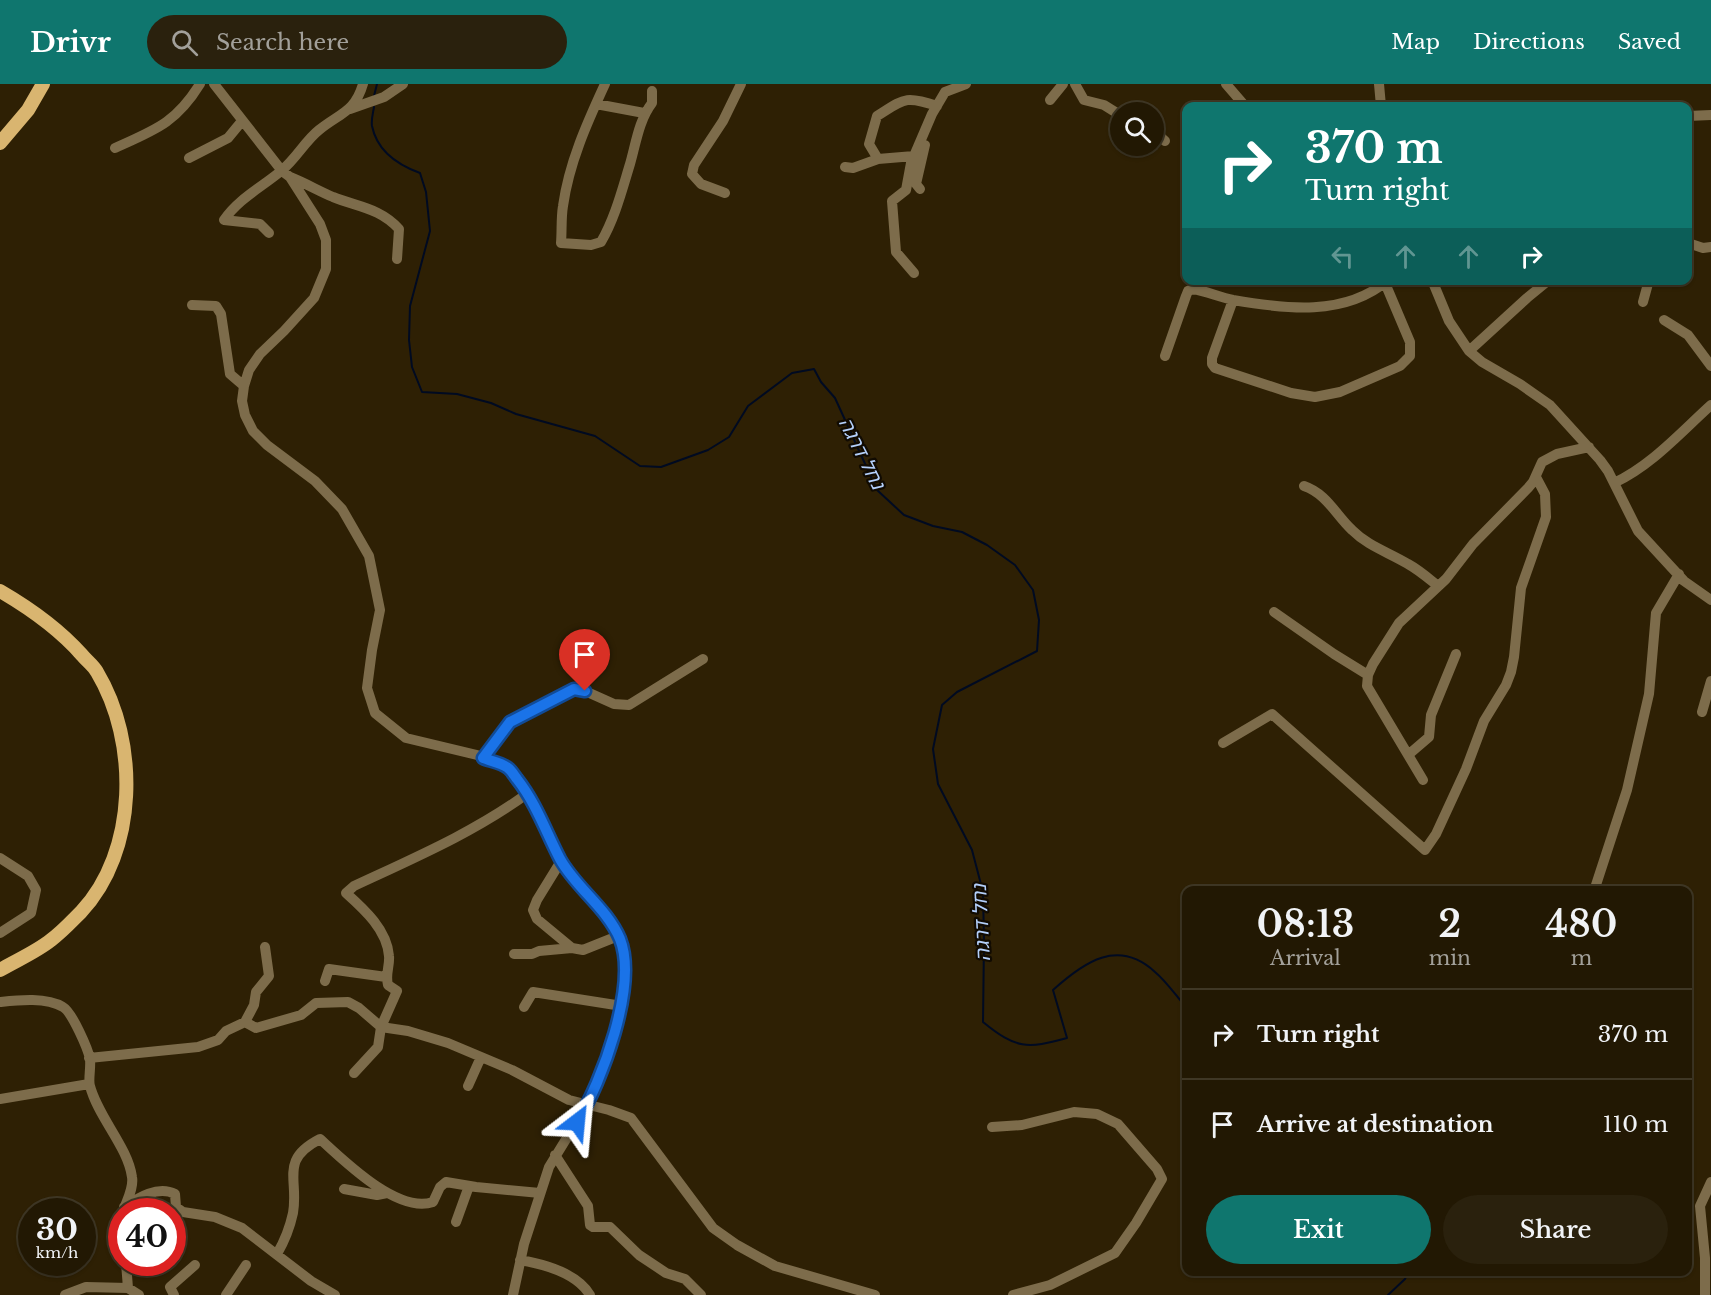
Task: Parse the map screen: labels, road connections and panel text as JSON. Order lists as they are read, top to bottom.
{
  "water": ["נחל דרגה"],
  "page": {
    "header": "Drivr",
    "search": "Search here",
    "nav": ["Map", "Directions", "Saved"],
    "turn": ["370 m", "Turn right"],
    "eta": [
      "08:13",
      "Arrival",
      "2",
      "min",
      "480",
      "m"
    ],
    "list": [
      {
        "name": "Turn right",
        "value": "370 m"
      },
      {
        "name": "Arrive at destination",
        "value": "110 m"
      }
    ],
    "buttons": ["Exit", "Share"],
    "speed": "30 km/h",
    "limit": "40"
  }
}
